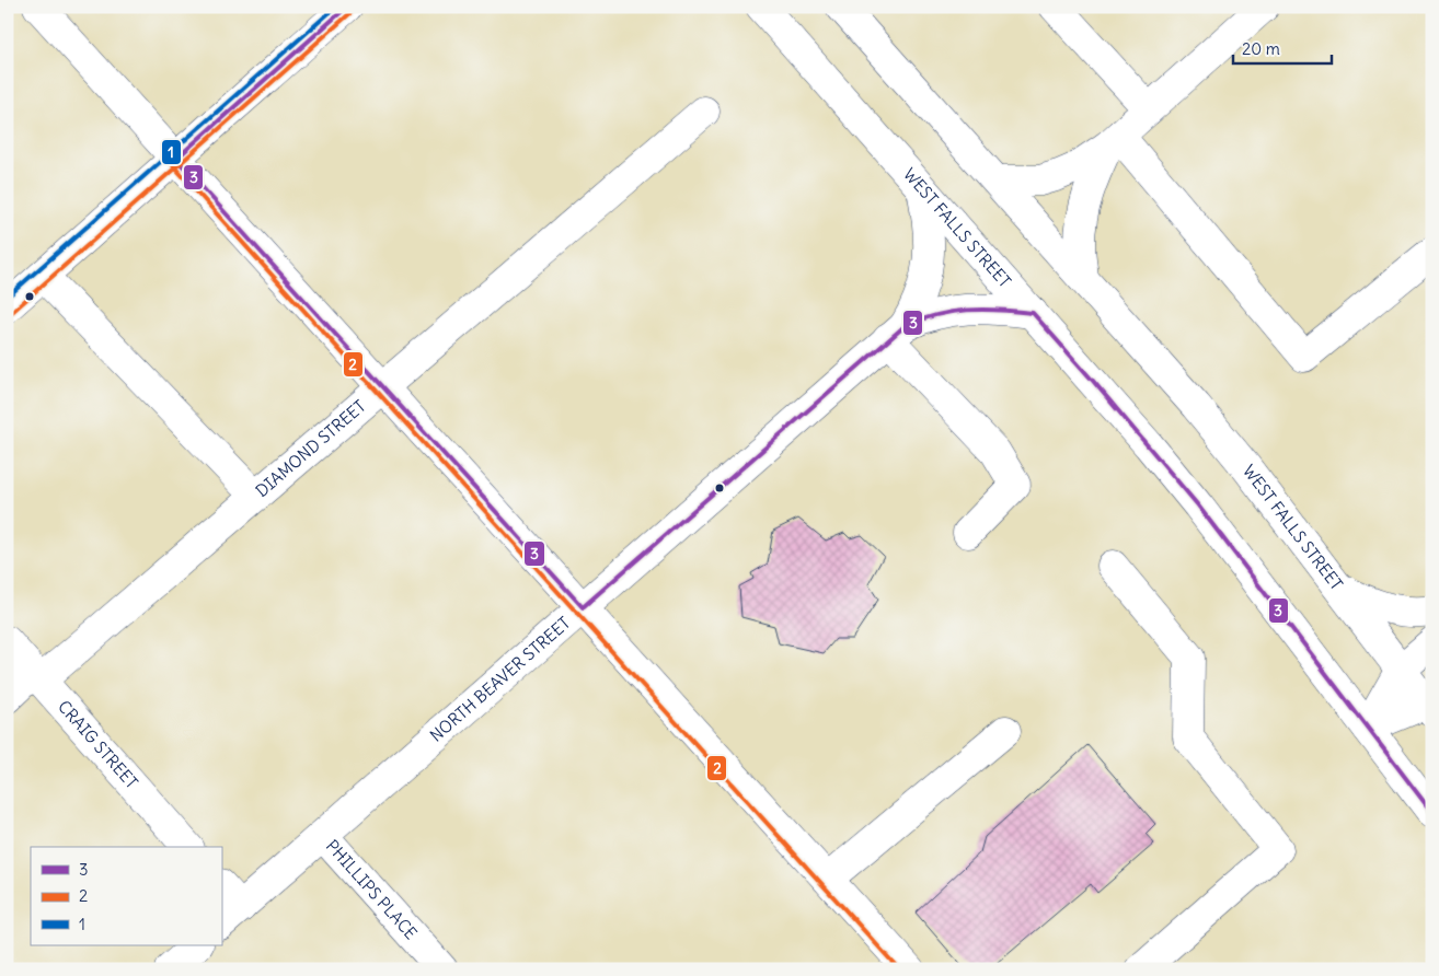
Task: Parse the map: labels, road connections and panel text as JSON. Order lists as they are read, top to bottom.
{
  "streets": {
    "street": [
      "WEST FALLS STREET",
      "DIAMOND STREET",
      "NORTH BEAVER STREET",
      "CRAIG STREET",
      "PHILLIPS PLACE"
    ]
  },
  "crossings": [
    ["WEST FALLS STREET", "NORTH BEAVER STREET"],
    ["DIAMOND STREET", "CRAIG STREET"],
    ["NORTH BEAVER STREET", "PHILLIPS PLACE"]
  ],
  "lines": ["transit line 3", "transit line 1", "transit line 2"],
  "legend": ["3", "2", "1"],
  "scale_bar": "20 m"
}
